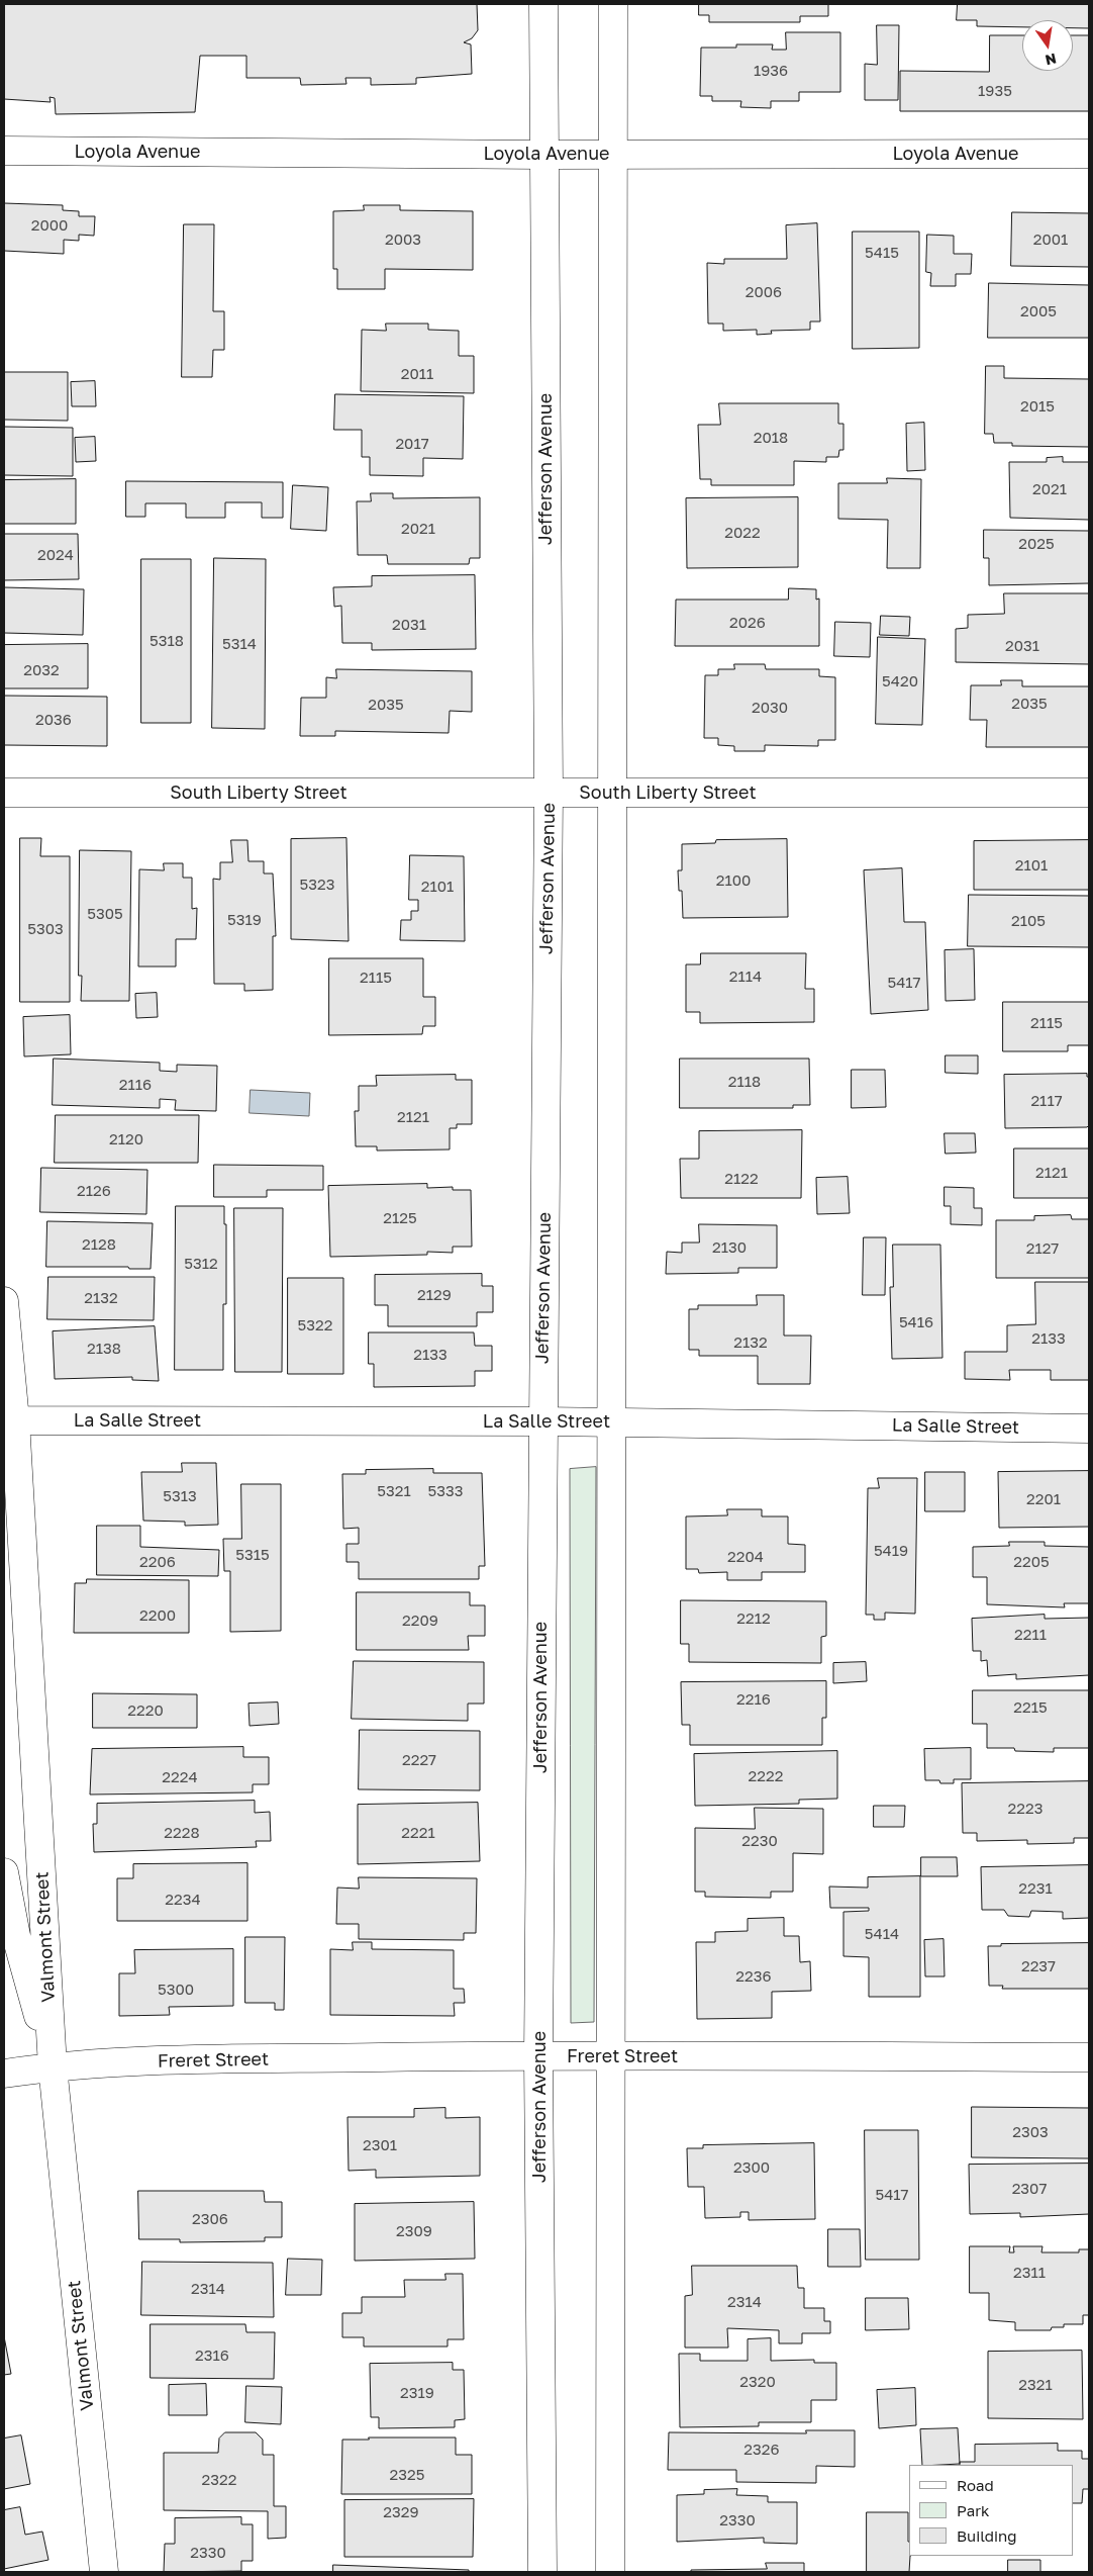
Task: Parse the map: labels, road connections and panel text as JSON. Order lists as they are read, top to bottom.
{
  "streets": {
    "street": [
      "Loyola Avenue",
      "Jefferson Avenue",
      "South Liberty Street",
      "La Salle Street",
      "Valmont Street",
      "Freret Street"
    ]
  },
  "crossings": [
    ["Loyola Avenue", "Jefferson Avenue"],
    ["Jefferson Avenue", "South Liberty Street"],
    ["Jefferson Avenue", "La Salle Street"],
    ["Jefferson Avenue", "Freret Street"],
    ["La Salle Street", "Valmont Street"],
    ["Valmont Street", "Freret Street"]
  ],
  "house_numbers": [
    "1936",
    "1935",
    "2000",
    "2003",
    "2001",
    "5415",
    "2006",
    "2005",
    "2011",
    "2015",
    "2018",
    "2017",
    "2021",
    "2021",
    "2022",
    "2025",
    "2024",
    "2026",
    "2031",
    "5318",
    "5314",
    "2031",
    "2032",
    "5420",
    "2035",
    "2035",
    "2030",
    "2036",
    "2101",
    "2100",
    "5323",
    "2101",
    "5305",
    "5319",
    "2105",
    "5303",
    "2114",
    "2115",
    "5417",
    "2115",
    "2118",
    "2116",
    "2117",
    "2121",
    "2120",
    "2121",
    "2122",
    "2126",
    "2125",
    "2128",
    "2130",
    "2127",
    "5312",
    "2129",
    "2132",
    "5416",
    "5322",
    "2133",
    "2132",
    "2138",
    "2133",
    "5321",
    "5333",
    "5313",
    "2201",
    "5419",
    "5315",
    "2204",
    "2206",
    "2205",
    "2200",
    "2212",
    "2209",
    "2211",
    "2216",
    "2215",
    "2220",
    "2227",
    "2222",
    "2224",
    "2223",
    "2228",
    "2221",
    "2230",
    "2231",
    "2234",
    "5414",
    "2237",
    "2236",
    "5300",
    "2303",
    "2301",
    "2300",
    "2307",
    "5417",
    "2306",
    "2309",
    "2311",
    "2314",
    "2314",
    "2316",
    "2320",
    "2321",
    "2319",
    "2326",
    "2325",
    "2322",
    "2329",
    "2330",
    "2330"
  ],
  "legend": ["Road", "Park", "Building"],
  "north": "bottom"
}
